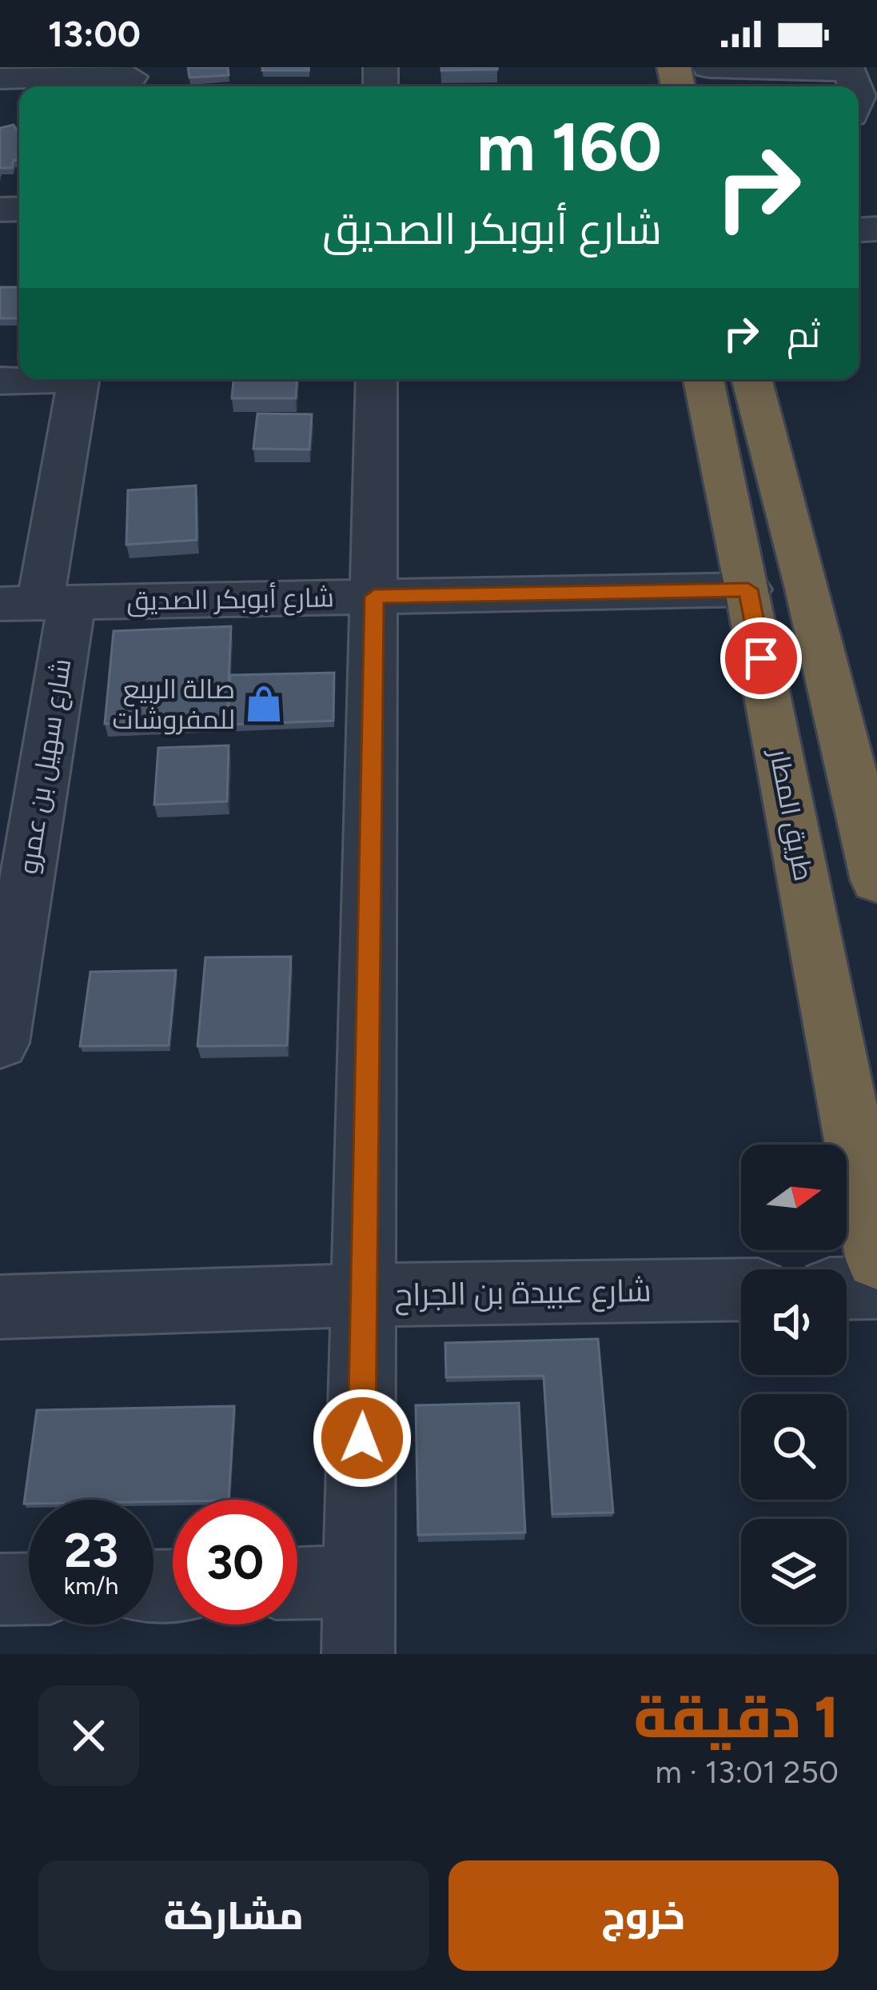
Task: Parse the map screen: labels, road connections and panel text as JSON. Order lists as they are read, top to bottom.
{
  "streets": {
    "highway": ["طريق المطار"],
    "street": ["شارع أبوبكر الصديق", "شارع سهيل بن عمرو", "شارع عبيدة بن الجراح"]
  },
  "crossings": [
    ["شارع أبوبكر الصديق", "شارع سهيل بن عمرو"],
    ["شارع أبوبكر الصديق", "طريق المطار"]
  ],
  "places": {
    "shop": ["صالة الربيع للمفروشات"]
  },
  "north": "right",
  "page": {
    "status": "13:00",
    "turn": ["160 m", "شارع أبوبكر الصديق"],
    "then": "ثم",
    "speed": "23 km/h",
    "limit": "30",
    "heading": ["1 دقيقة", "250 m · 13:01"],
    "buttons": ["خروج", "مشاركة"]
  }
}
